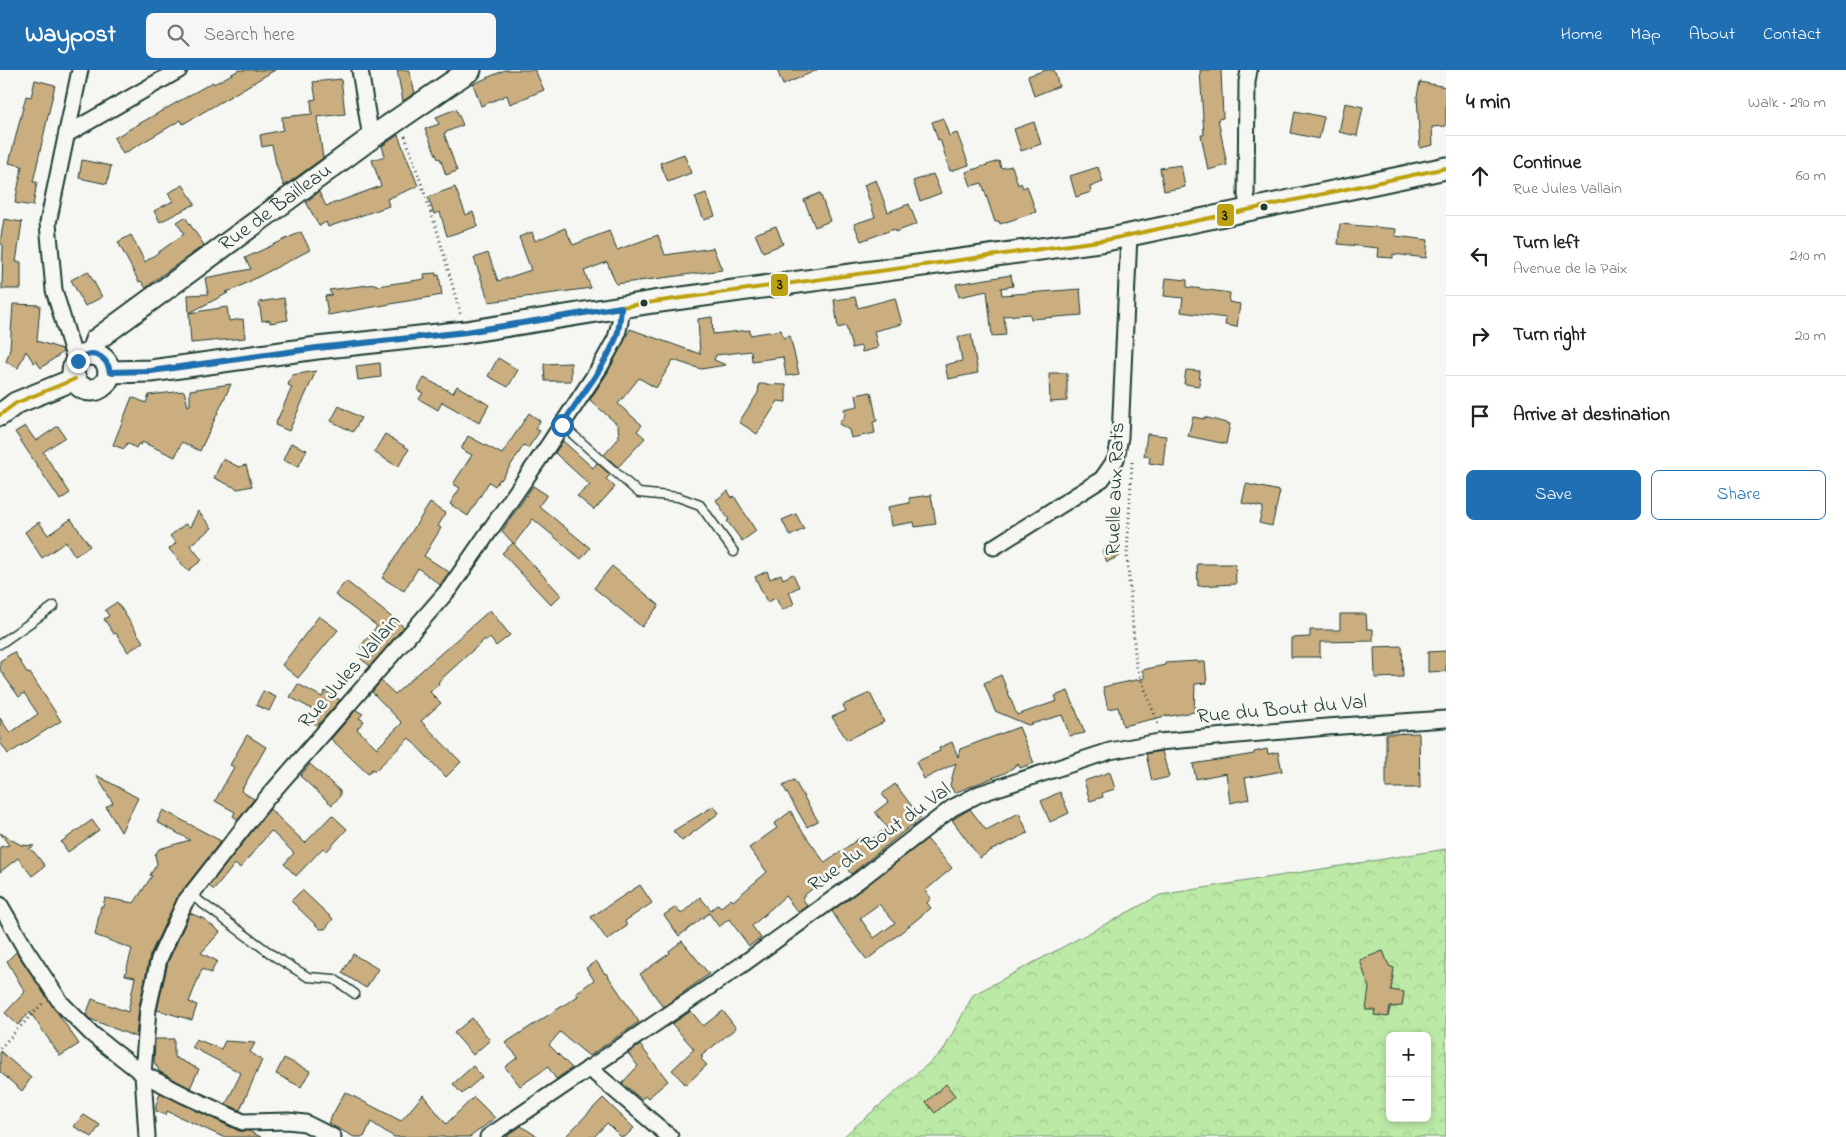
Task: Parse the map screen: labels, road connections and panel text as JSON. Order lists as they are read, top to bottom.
{
  "streets": {
    "main road": ["Rue de Bailleau"],
    "street": ["Rue Jules Vallain", "Rue du Bout du Val"],
    "path": ["Ruelle aux Rats"]
  },
  "crossings": [
    ["Ruelle aux Rats", "Rue du Bout du Val"]
  ],
  "lines": ["transit line 3"],
  "page": {
    "header": "Waypost",
    "search": "Search here",
    "nav": [
      "Home",
      "Map",
      "About",
      "Contact"
    ],
    "heading": ["4 min", "Walk · 290 m"],
    "list": [
      ["Continue", "Rue Jules Vallain", "60 m"],
      ["Turn left", "Avenue de la Paix", "210 m"],
      ["Turn right", "20 m"],
      "Arrive at destination"
    ],
    "buttons": ["Save", "Share"],
    "map_buttons": ["+", "−"]
  }
}
